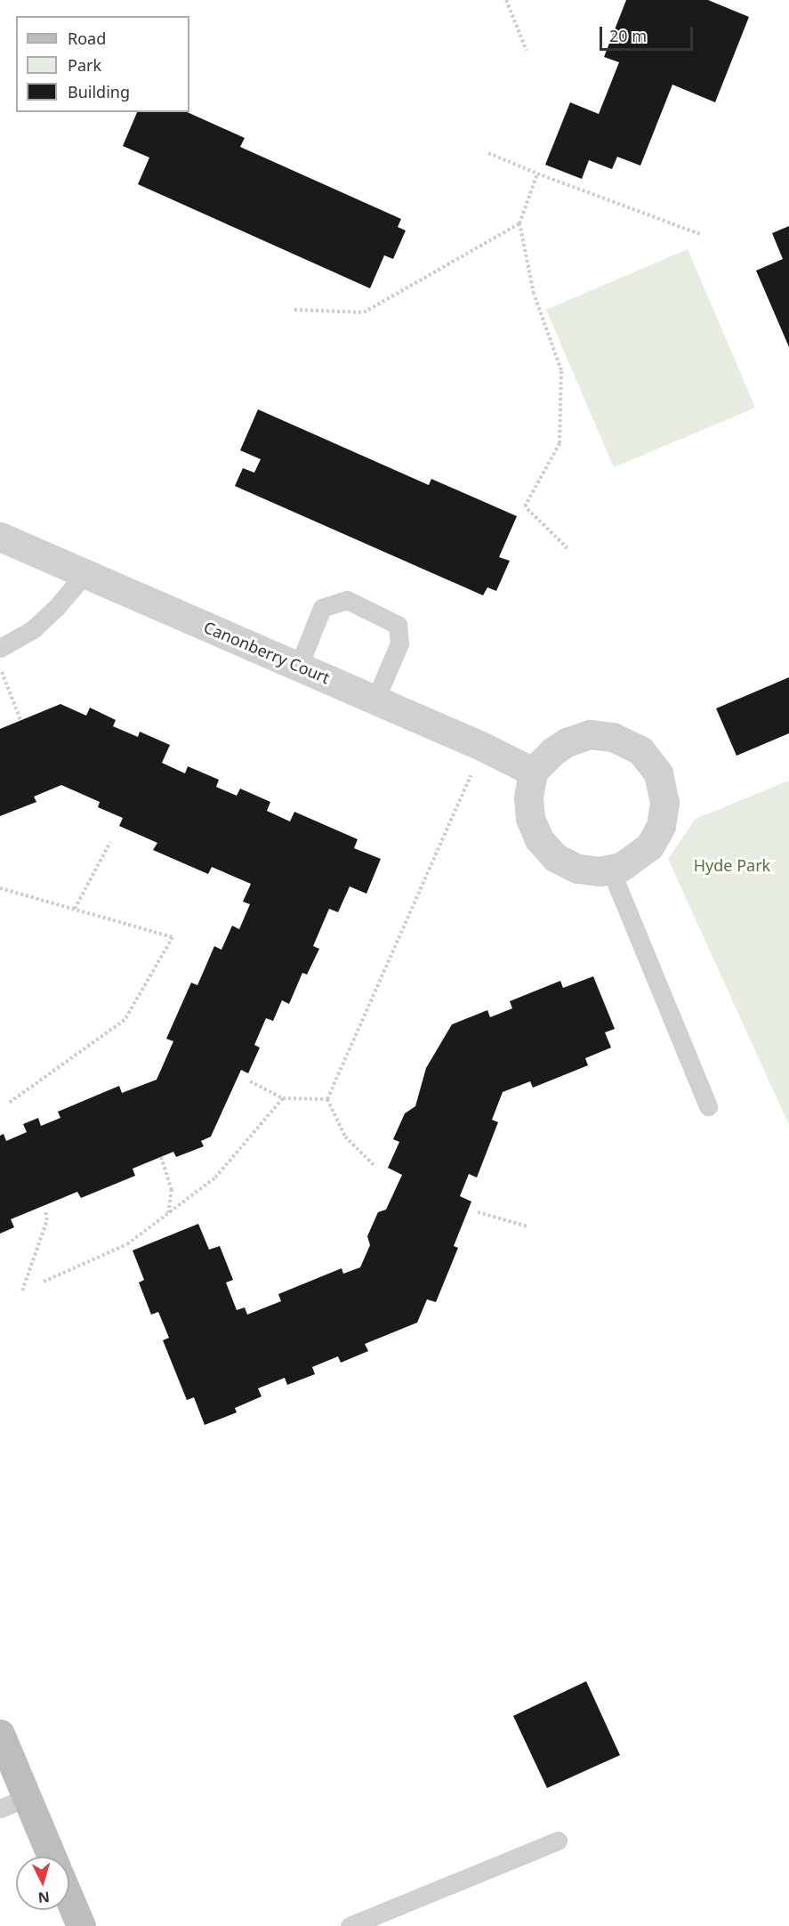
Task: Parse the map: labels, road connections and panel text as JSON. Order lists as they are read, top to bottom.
{
  "streets": {
    "street": ["Canonberry Court"]
  },
  "parks": ["Hyde Park"],
  "legend": ["Road", "Park", "Building"],
  "scale_bar": "20 m",
  "north": "bottom"
}
